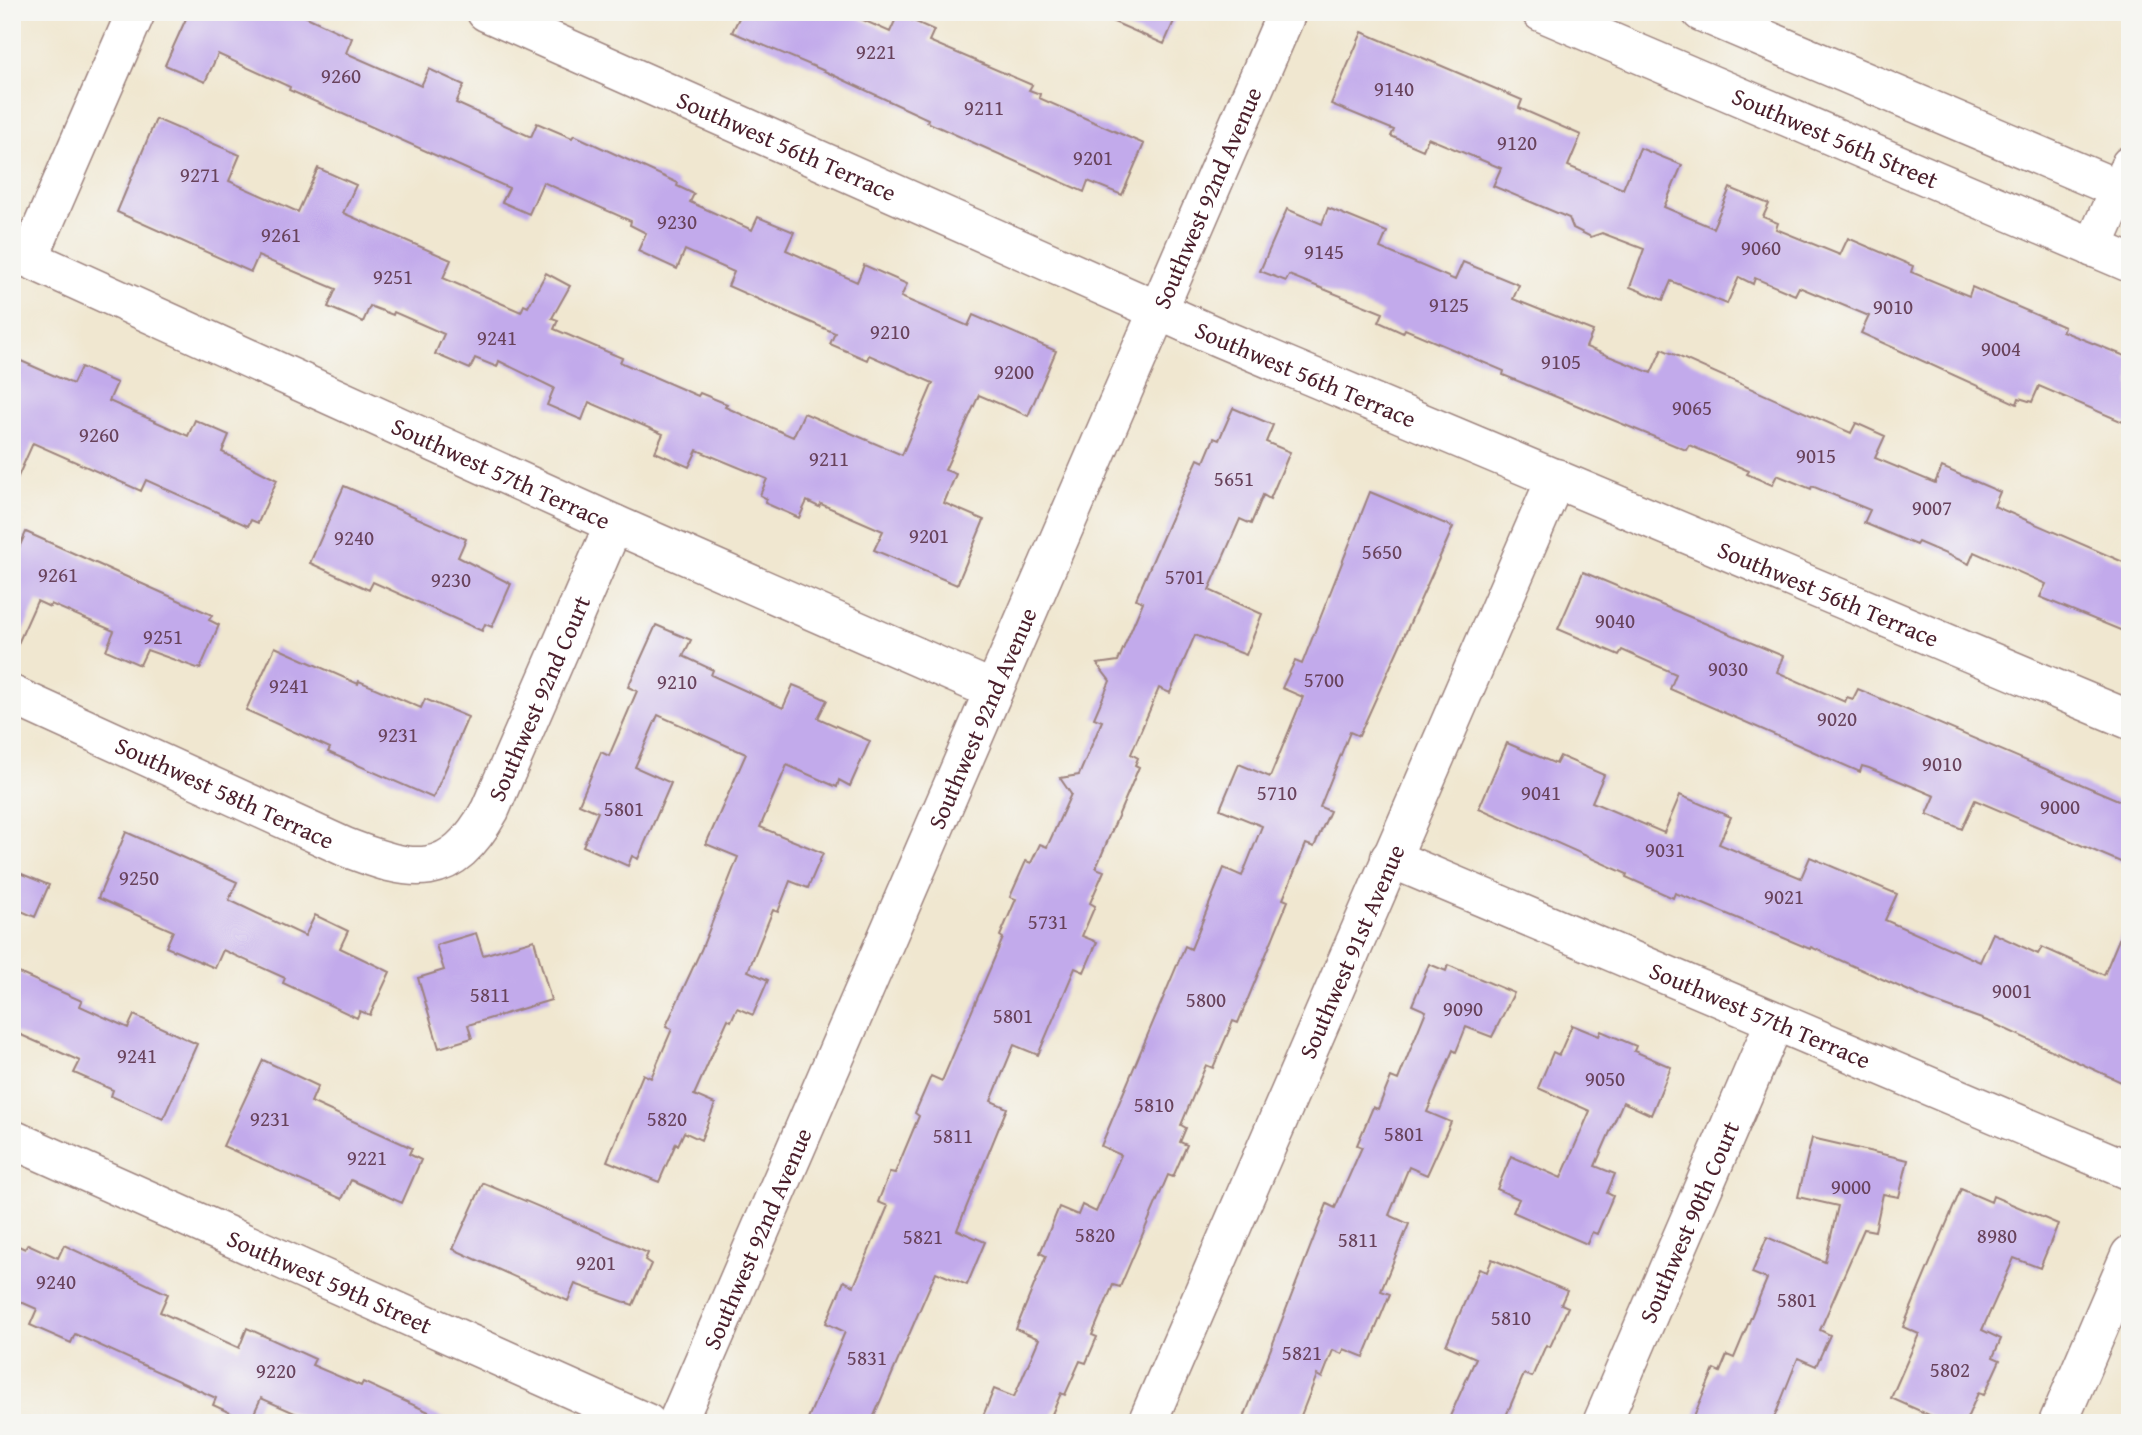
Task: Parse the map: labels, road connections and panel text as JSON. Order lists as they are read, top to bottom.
{
  "streets": {
    "street": [
      "Southwest 56th Street",
      "Southwest 56th Terrace",
      "Southwest 92nd Avenue",
      "Southwest 57th Terrace",
      "Southwest 92nd Court",
      "Southwest 58th Terrace",
      "Southwest 91st Avenue",
      "Southwest 90th Court",
      "Southwest 59th Street"
    ]
  },
  "crossings": [
    ["Southwest 56th Terrace", "Southwest 92nd Avenue"],
    ["Southwest 56th Terrace", "Southwest 91st Avenue"],
    ["Southwest 92nd Avenue", "Southwest 57th Terrace"],
    ["Southwest 57th Terrace", "Southwest 92nd Court"],
    ["Southwest 57th Terrace", "Southwest 91st Avenue"],
    ["Southwest 57th Terrace", "Southwest 90th Court"],
    ["Southwest 92nd Court", "Southwest 58th Terrace"]
  ],
  "house_numbers": [
    "9221",
    "9260",
    "9140",
    "9211",
    "9120",
    "9201",
    "9271",
    "9230",
    "9261",
    "9060",
    "9145",
    "9251",
    "9125",
    "9010",
    "9210",
    "9241",
    "9004",
    "9105",
    "9200",
    "9065",
    "9260",
    "9015",
    "9211",
    "5651",
    "9007",
    "9201",
    "9240",
    "5650",
    "9261",
    "5701",
    "9230",
    "9040",
    "9251",
    "9030",
    "5700",
    "9210",
    "9241",
    "9020",
    "9231",
    "9010",
    "5710",
    "9041",
    "9000",
    "5801",
    "9031",
    "9250",
    "9021",
    "5731",
    "9001",
    "5811",
    "5800",
    "9090",
    "5801",
    "9241",
    "9050",
    "5810",
    "9231",
    "5820",
    "5801",
    "5811",
    "9221",
    "9000",
    "5820",
    "8980",
    "5821",
    "5811",
    "9201",
    "9240",
    "5801",
    "5810",
    "5821",
    "5831",
    "5802",
    "9220"
  ]
}
